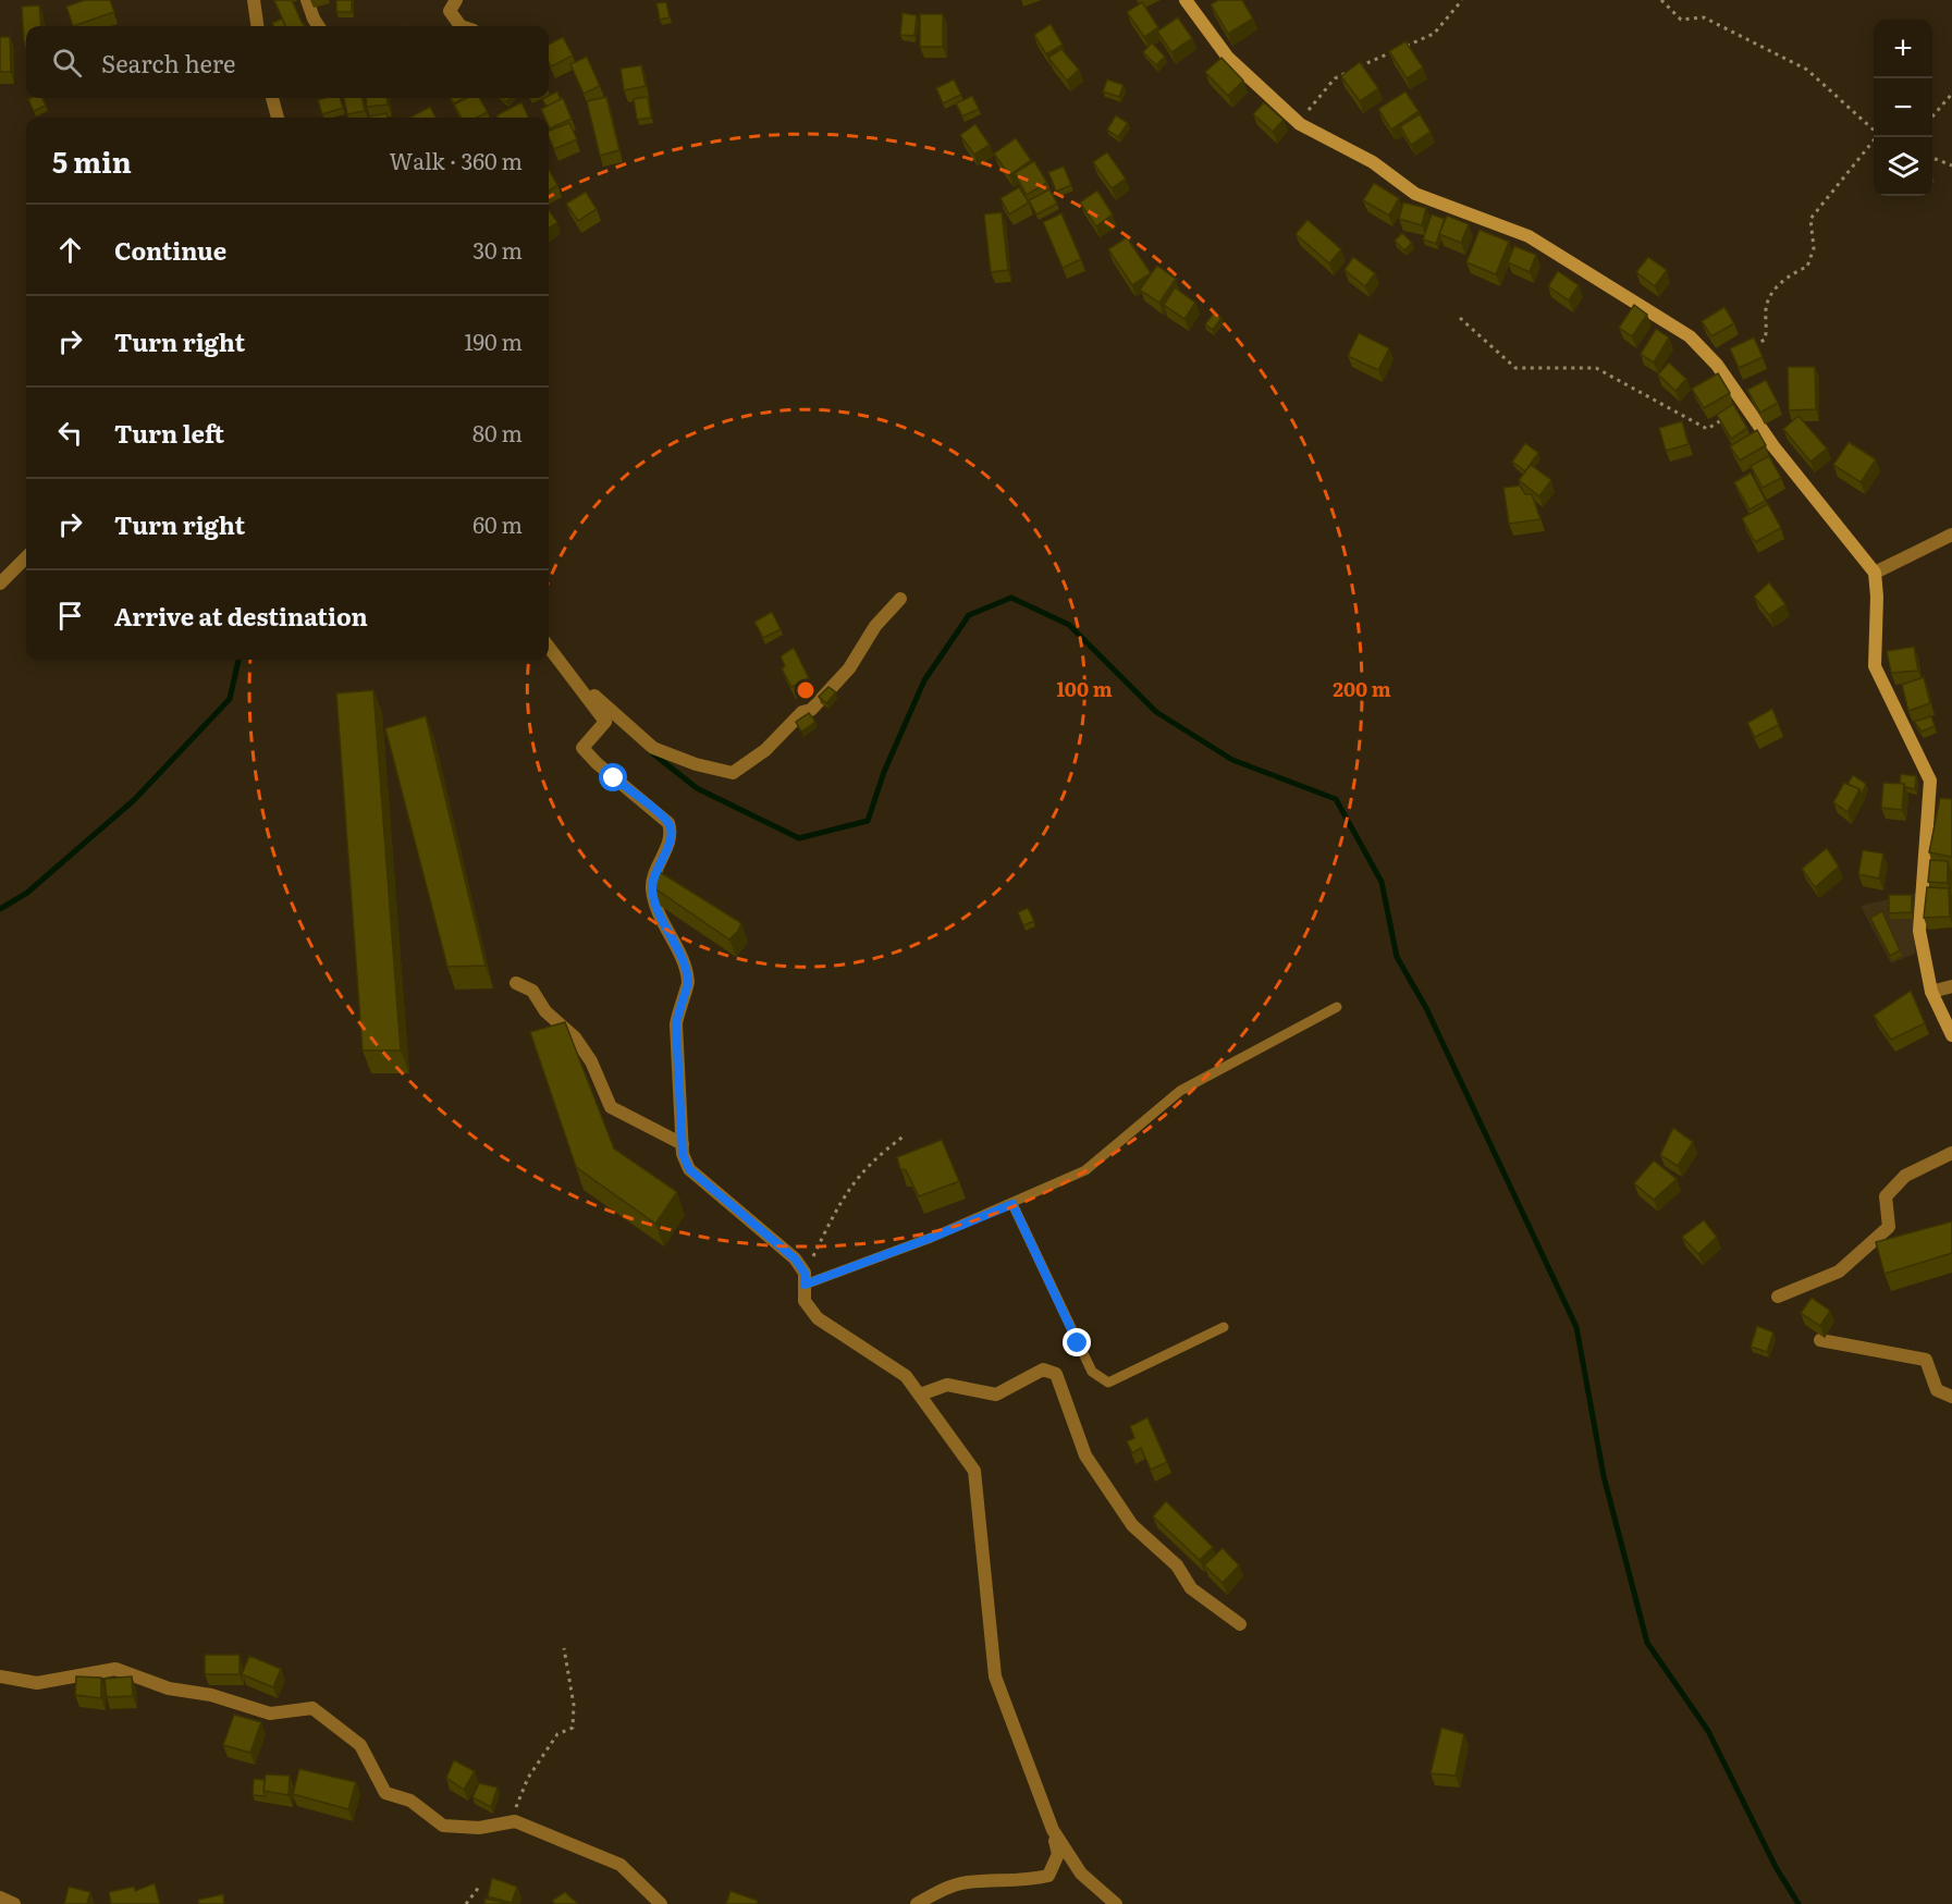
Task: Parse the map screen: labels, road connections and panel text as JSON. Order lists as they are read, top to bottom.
{
  "page": {
    "map_buttons": ["+", "−"],
    "search": "Search here",
    "heading": ["5 min", "Walk · 360 m"],
    "list": [
      ["Continue", "30 m"],
      ["Turn right", "190 m"],
      ["Turn left", "80 m"],
      ["Turn right", "60 m"],
      "Arrive at destination"
    ]
  },
  "rings": ["100 m", "200 m"]
}
